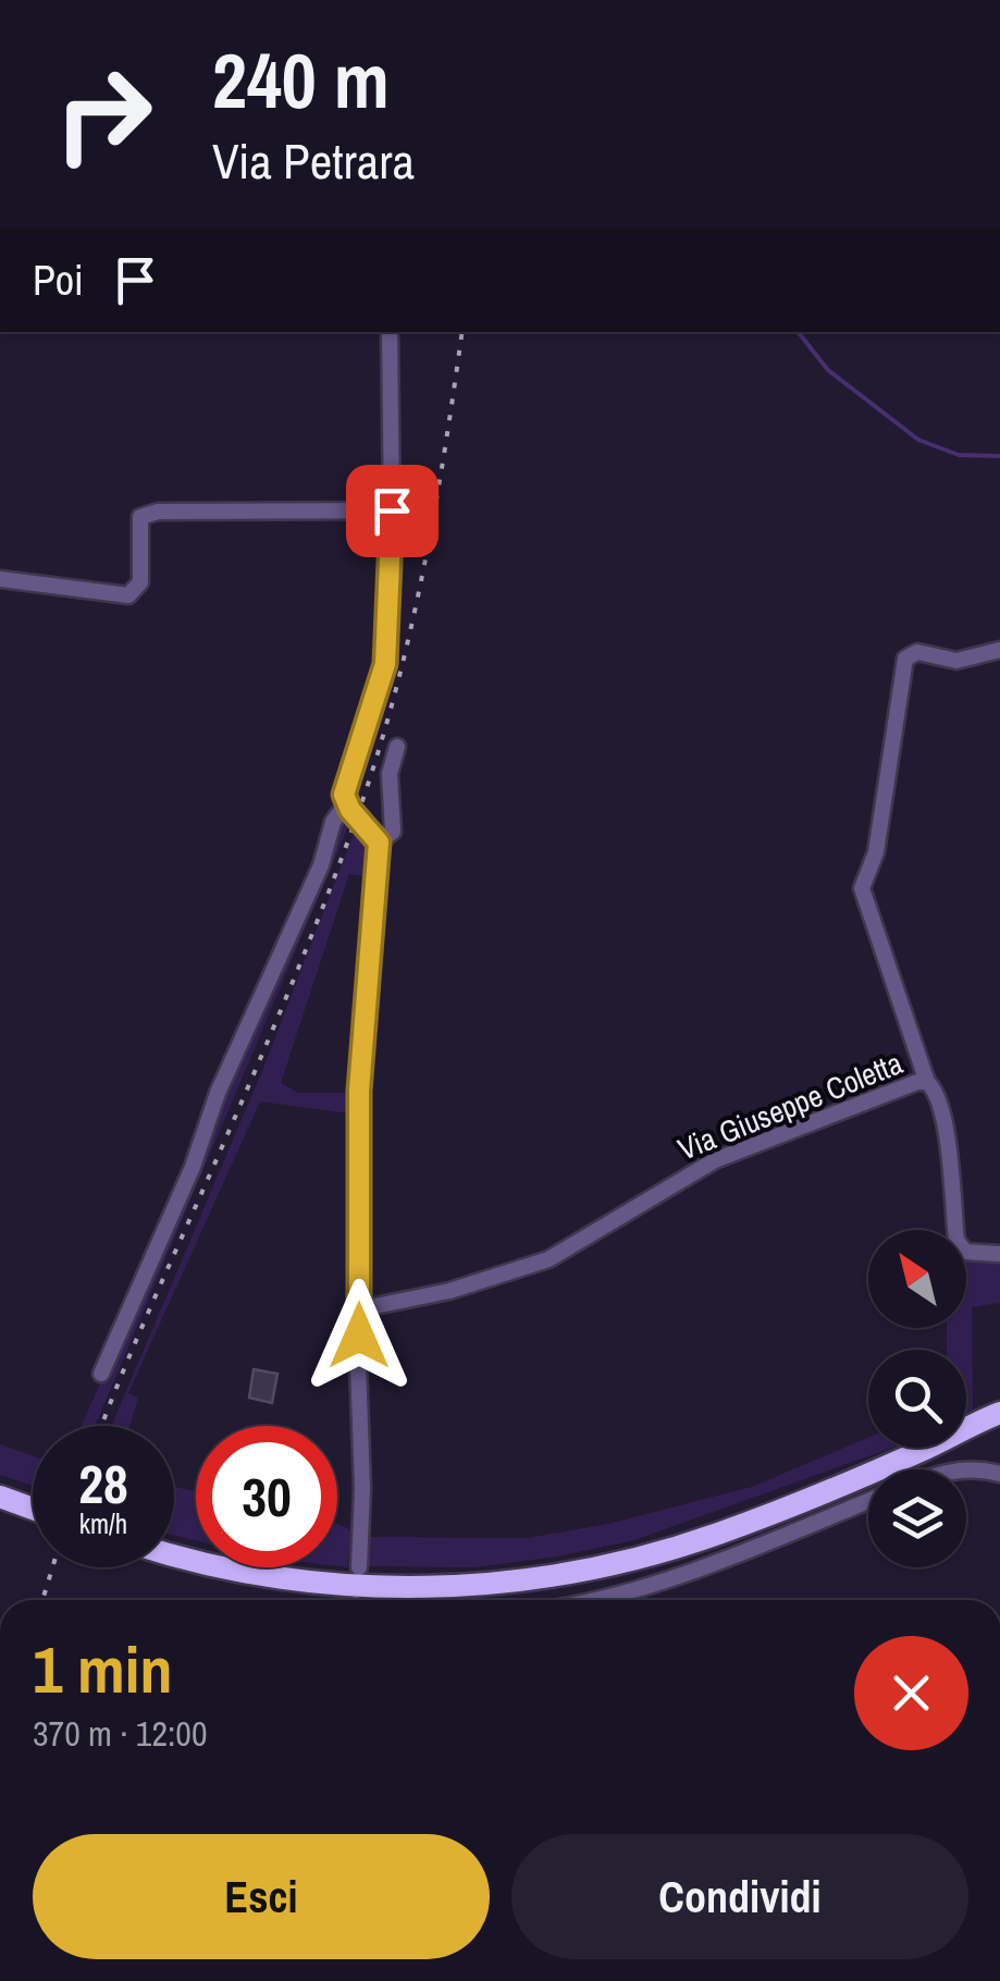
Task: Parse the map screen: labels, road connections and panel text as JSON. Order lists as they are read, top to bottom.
{
  "streets": {
    "street": ["Via Giuseppe Coletta"]
  },
  "north": "top left",
  "page": {
    "turn": ["240 m", "Via Petrara"],
    "then": "Poi",
    "speed": "28 km/h",
    "limit": "30",
    "heading": ["1 min", "370 m · 12:00"],
    "buttons": ["Esci", "Condividi"]
  }
}
